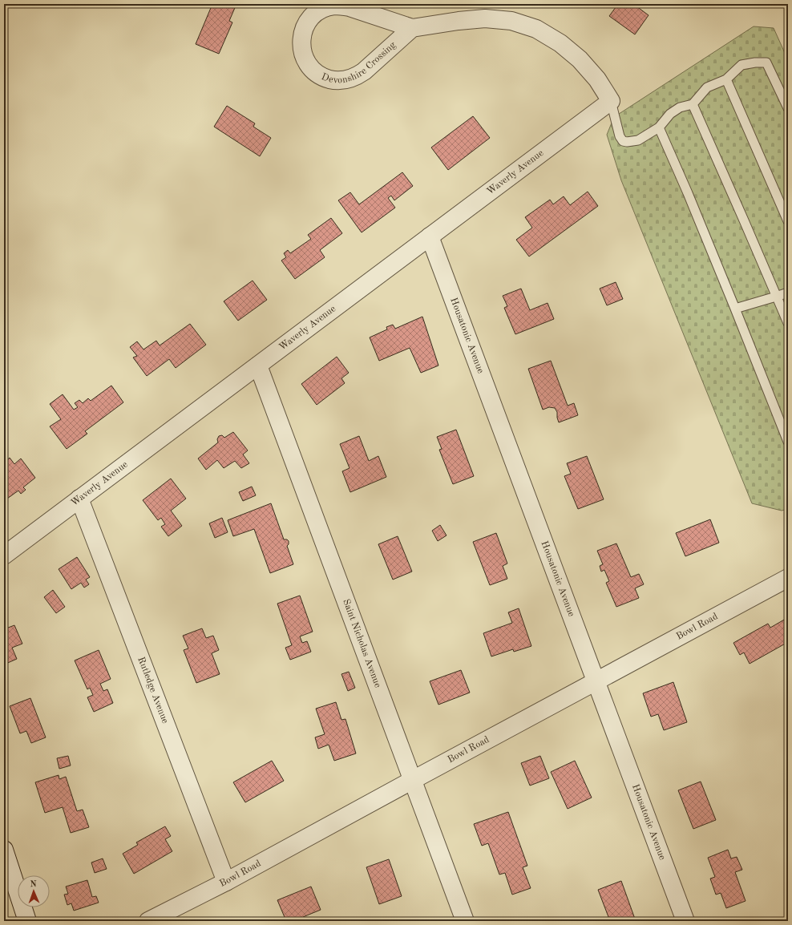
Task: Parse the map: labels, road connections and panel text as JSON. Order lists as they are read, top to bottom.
{
  "streets": {
    "street": [
      "Devonshire Crossing",
      "Waverly Avenue",
      "Housatonic Avenue",
      "Bowl Road",
      "Saint Nicholas Avenue",
      "Rutledge Avenue"
    ]
  },
  "crossings": [
    ["Devonshire Crossing", "Waverly Avenue"],
    ["Waverly Avenue", "Housatonic Avenue"],
    ["Waverly Avenue", "Saint Nicholas Avenue"],
    ["Waverly Avenue", "Rutledge Avenue"],
    ["Housatonic Avenue", "Bowl Road"],
    ["Bowl Road", "Saint Nicholas Avenue"],
    ["Bowl Road", "Rutledge Avenue"]
  ],
  "north": "top"
}
